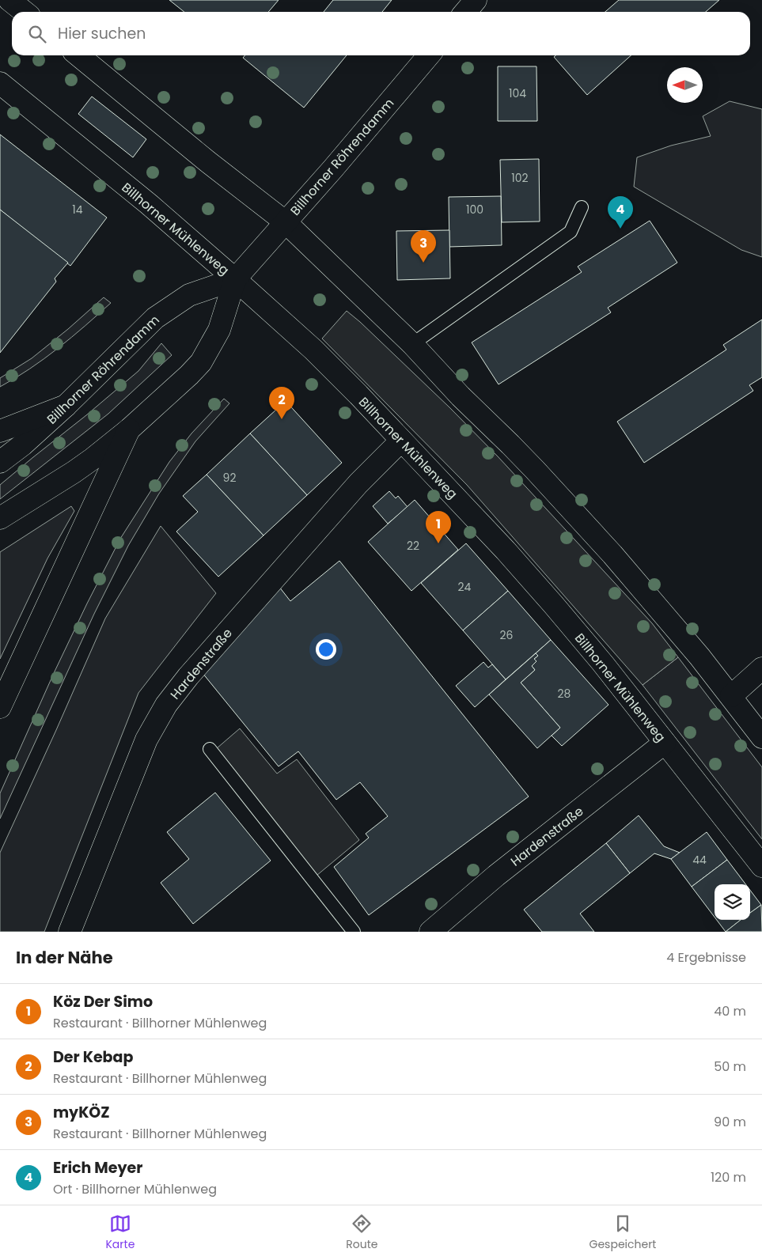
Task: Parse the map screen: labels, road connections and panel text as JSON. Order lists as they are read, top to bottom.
{
  "streets": {
    "main road": ["Billhorner Röhrendamm", "Billhorner Mühlenweg", "Hardenstraße"]
  },
  "crossings": [
    ["Billhorner Röhrendamm", "Billhorner Mühlenweg"],
    ["Billhorner Mühlenweg", "Hardenstraße"]
  ],
  "house_numbers": [
    "104",
    "102",
    "14",
    "100",
    "92",
    "22",
    "24",
    "26",
    "28",
    "44"
  ],
  "north": "left",
  "page": {
    "search": "Hier suchen",
    "pins": [
      "4",
      "3",
      "2",
      "1"
    ],
    "heading": ["In der Nähe", "4 Ergebnisse"],
    "list": [
      {
        "mark": "1",
        "name": "Köz Der Simo",
        "note": "Restaurant · Billhorner Mühlenweg",
        "value": "40 m"
      },
      {
        "mark": "2",
        "name": "Der Kebap",
        "note": "Restaurant · Billhorner Mühlenweg",
        "value": "50 m"
      },
      {
        "mark": "3",
        "name": "myKÖZ",
        "note": "Restaurant · Billhorner Mühlenweg",
        "value": "90 m"
      },
      {
        "mark": "4",
        "name": "Erich Meyer",
        "note": "Ort · Billhorner Mühlenweg",
        "value": "120 m"
      }
    ],
    "nav": ["Karte", "Route", "Gespeichert"]
  }
}
